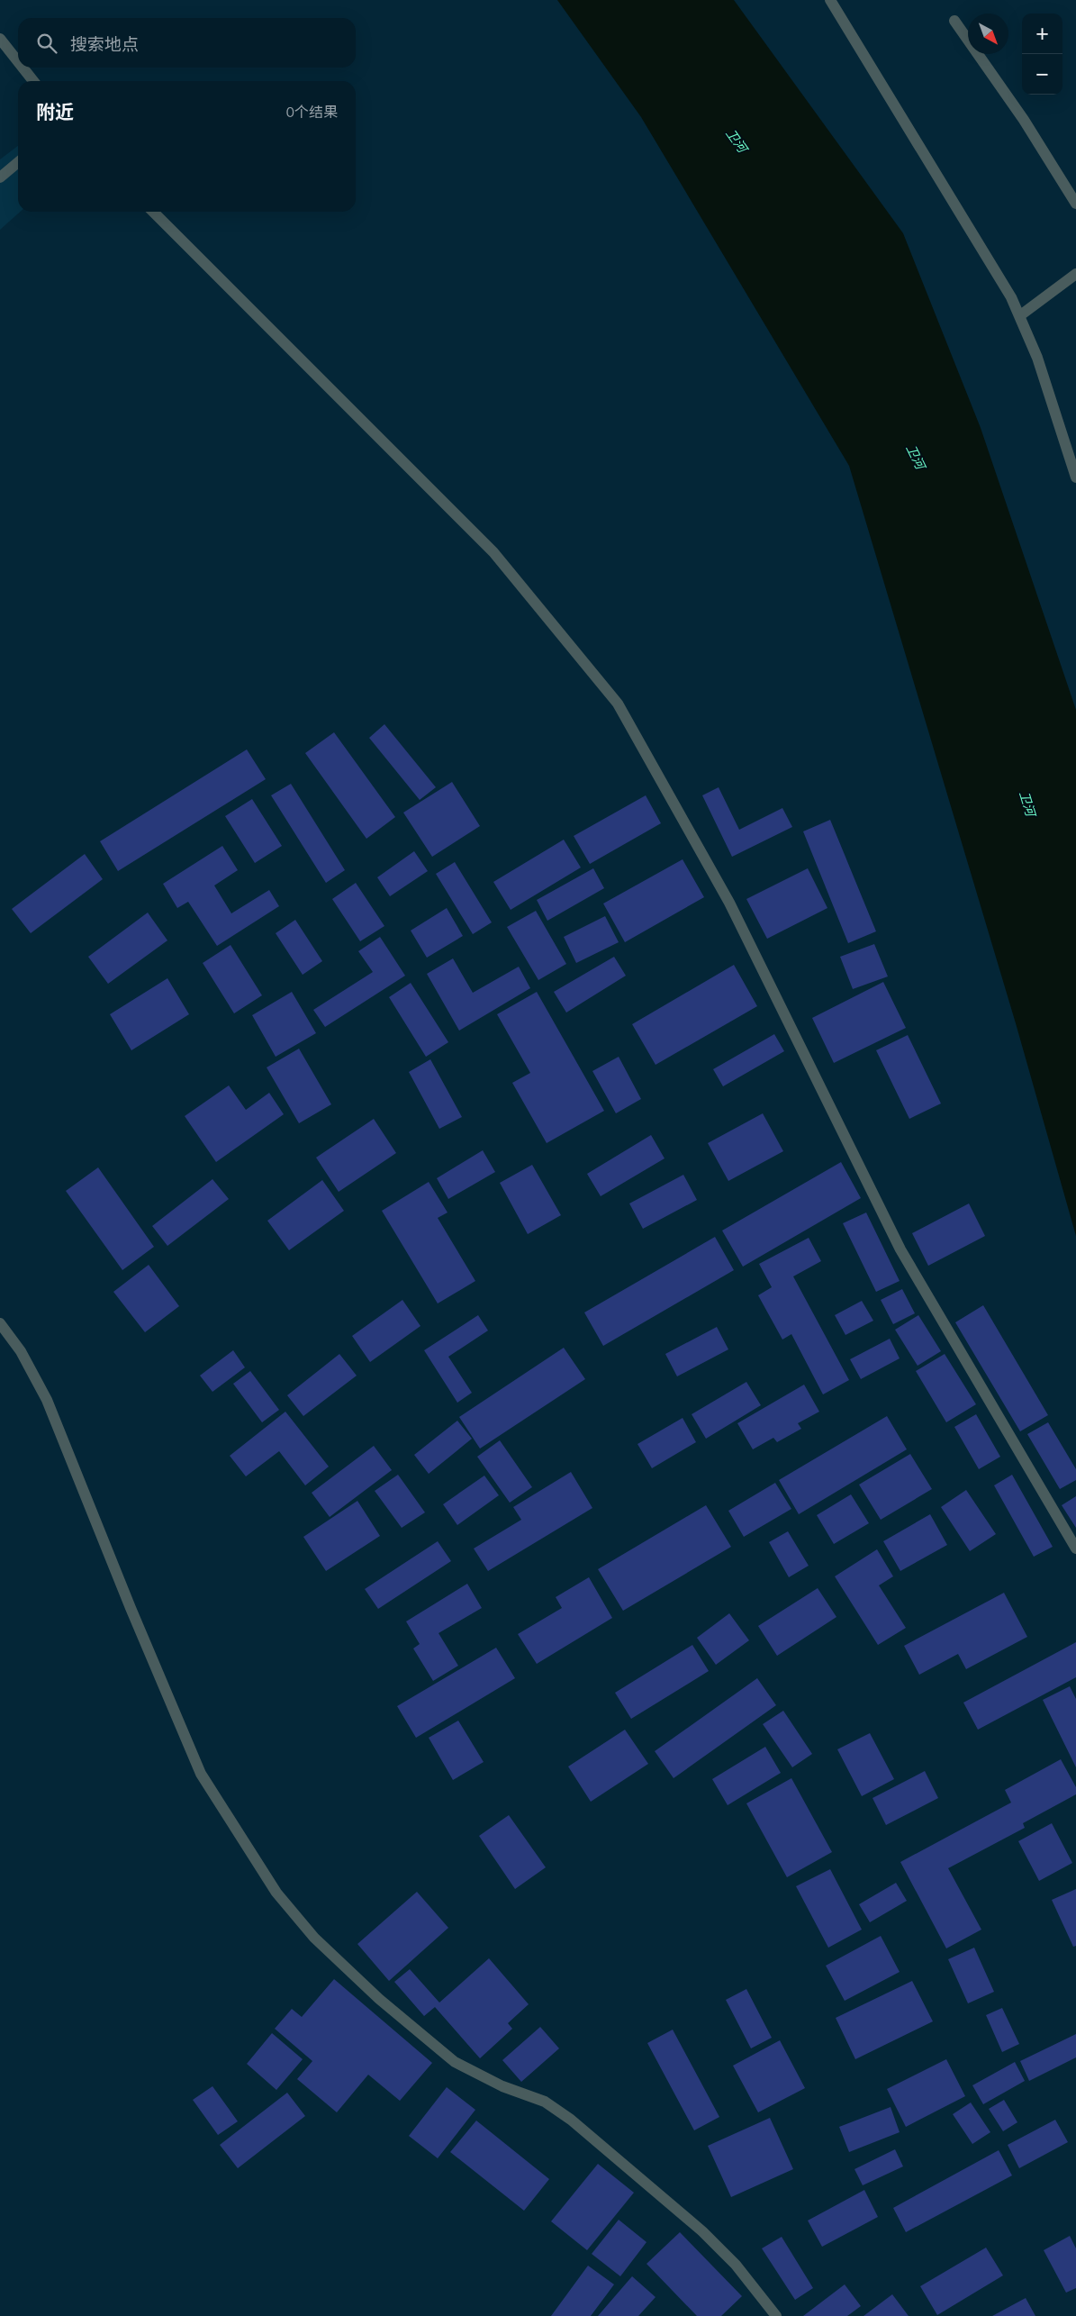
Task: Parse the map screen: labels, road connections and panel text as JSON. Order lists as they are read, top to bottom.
{
  "water": ["卫河"],
  "north": "bottom right",
  "page": {
    "map_buttons": ["+", "−"],
    "search": "搜索地点",
    "heading": ["附近", "0个结果"]
  }
}
